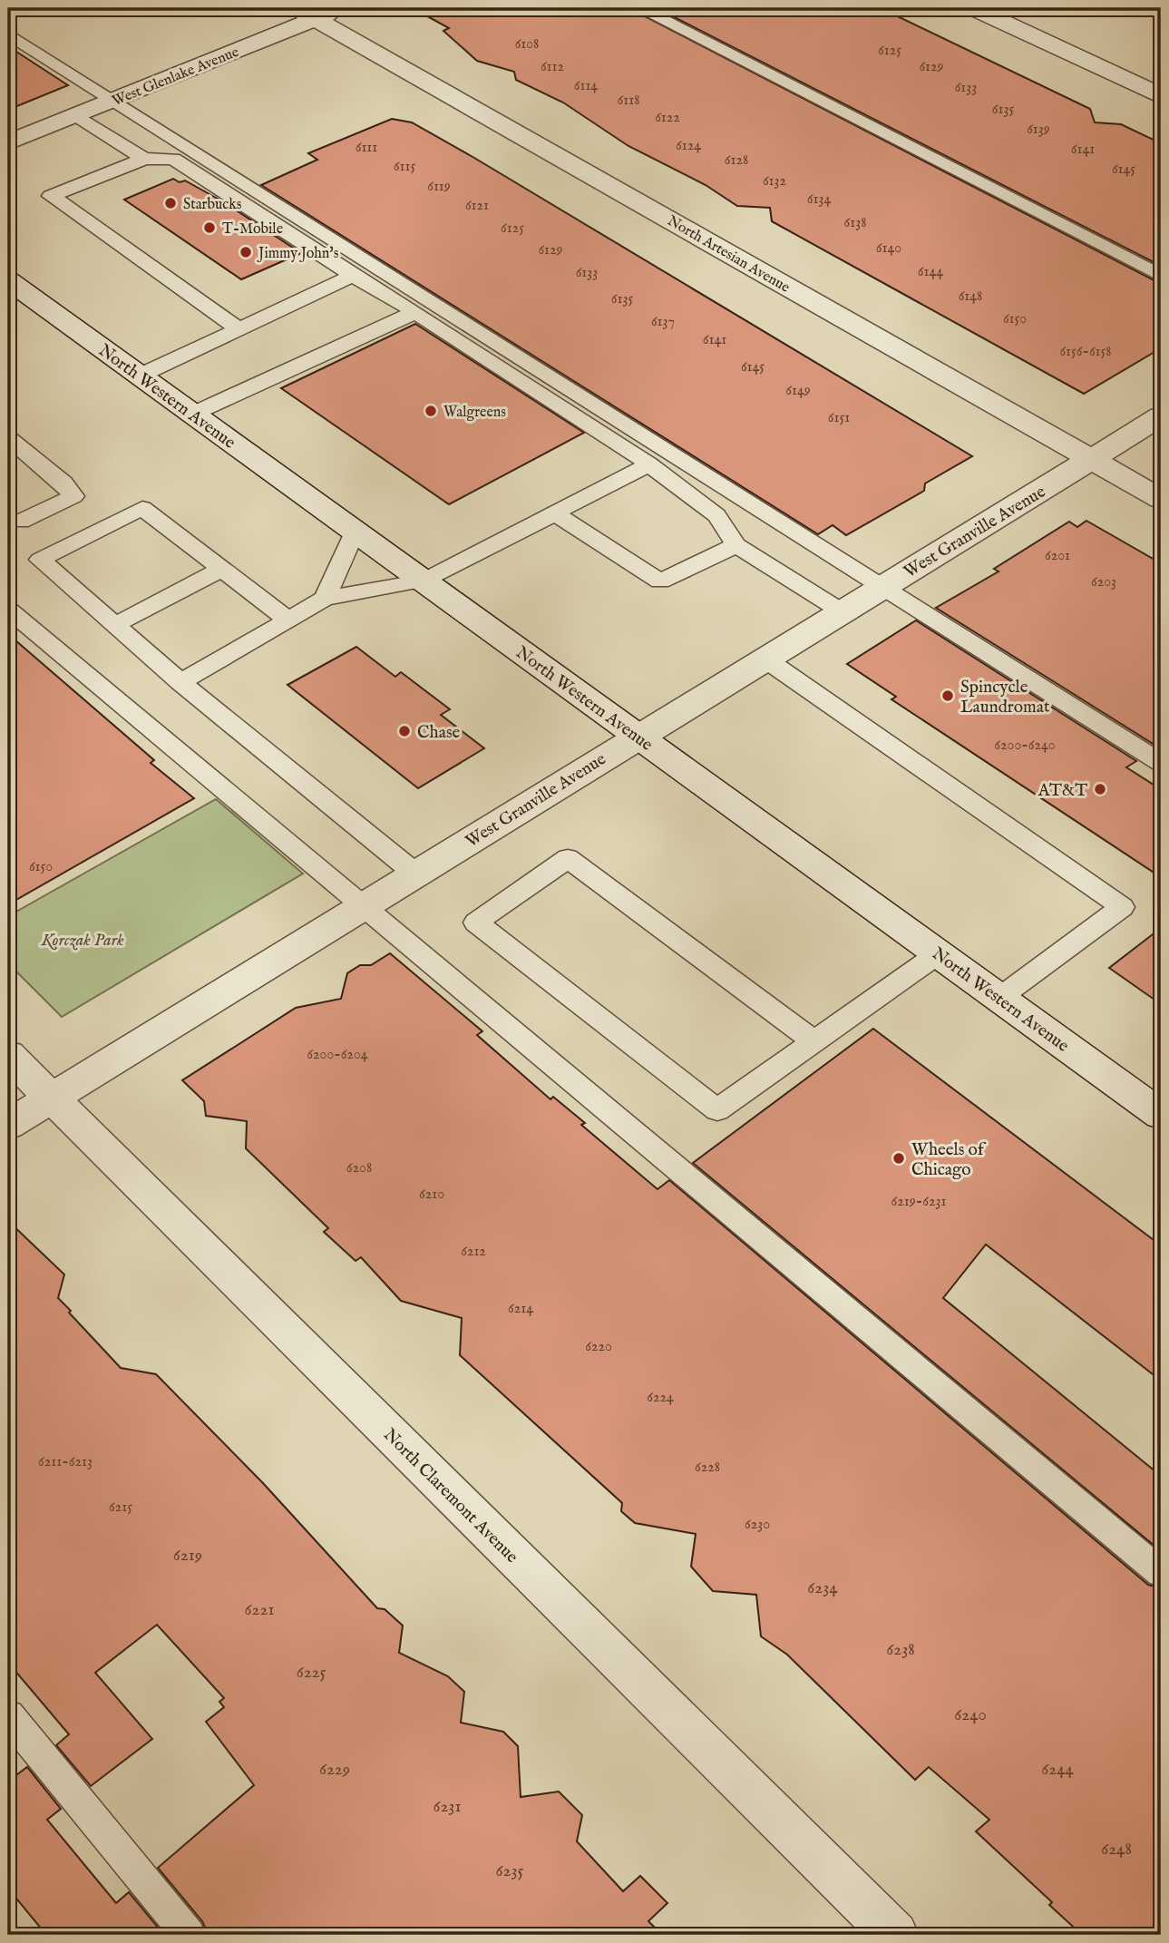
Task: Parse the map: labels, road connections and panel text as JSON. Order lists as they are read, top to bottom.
{
  "streets": {
    "street": [
      "West Glenlake Avenue",
      "North Artesian Avenue",
      "North Western Avenue",
      "West Granville Avenue",
      "North Claremont Avenue"
    ]
  },
  "crossings": [
    ["West Glenlake Avenue", "North Artesian Avenue"],
    ["North Artesian Avenue", "West Granville Avenue"],
    ["North Western Avenue", "West Granville Avenue"],
    ["West Granville Avenue", "North Claremont Avenue"]
  ],
  "parks": ["Korczak Park"],
  "places": [
    "Starbucks",
    "T-Mobile",
    "Jimmy John's",
    "Walgreens",
    "Spincycle Laundromat",
    "Chase",
    "AT&T",
    "Wheels of Chicago"
  ],
  "house_numbers": [
    "6108",
    "6125",
    "6112",
    "6129",
    "6114",
    "6133",
    "6118",
    "6135",
    "6122",
    "6139",
    "6124",
    "6111",
    "6141",
    "6128",
    "6115",
    "6145",
    "6132",
    "6119",
    "6134",
    "6121",
    "6138",
    "6125",
    "6140",
    "6129",
    "6144",
    "6133",
    "6148",
    "6135",
    "6150",
    "6137",
    "6141",
    "6156-6158",
    "6145",
    "6149",
    "6151",
    "6201",
    "6203",
    "6200-6240",
    "6150",
    "6200-6204",
    "6208",
    "6210",
    "6219-6231",
    "6212",
    "6214",
    "6220",
    "6224",
    "6211-6213",
    "6228",
    "6215",
    "6230",
    "6219",
    "6234",
    "6221",
    "6238",
    "6225",
    "6240",
    "6229",
    "6244",
    "6231",
    "6248",
    "6235"
  ]
}
